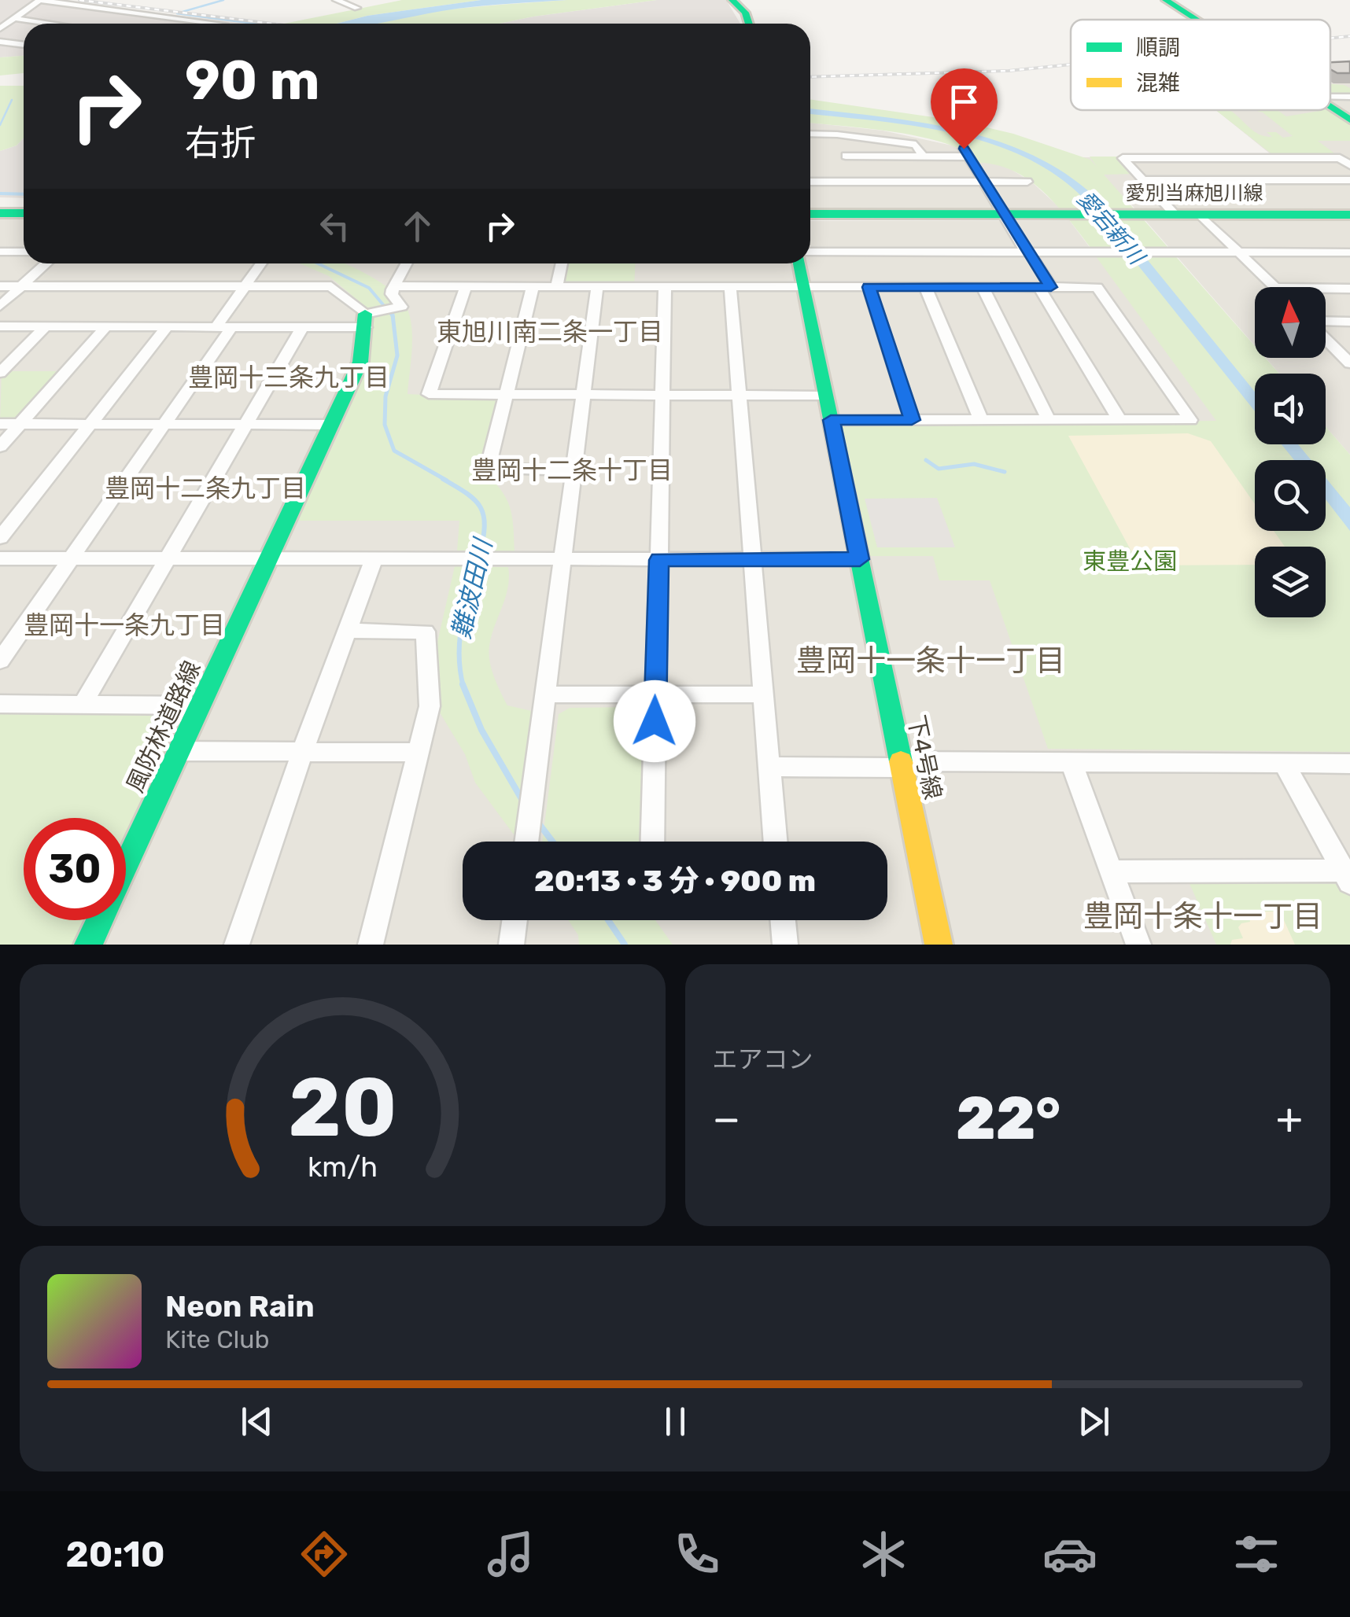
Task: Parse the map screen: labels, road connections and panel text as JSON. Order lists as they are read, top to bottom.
{
  "streets": {
    "street": ["愛別当麻旭川線", "風防林道路線", "下4号線"]
  },
  "districts": [
    "東旭川南二条一丁目",
    "豊岡十三条九丁目",
    "豊岡十二条十丁目",
    "豊岡十二条九丁目",
    "豊岡十一条九丁目",
    "豊岡十一条十一丁目",
    "豊岡十条十一丁目"
  ],
  "water": ["愛宕新川", "難波田川"],
  "parks": ["東豊公園"],
  "legend": ["順調", "混雑"],
  "north": "top",
  "page": {
    "turn": ["90 m", "右折"],
    "limit": "30",
    "trip": "20:13 · 3 分 · 900 m",
    "tile": "エアコン",
    "heat": ["−", "22°", "+"],
    "song": ["Neon Rain", "Kite Club"],
    "tabs": "20:10",
    "gauge": ["20", "km/h"]
  }
}
